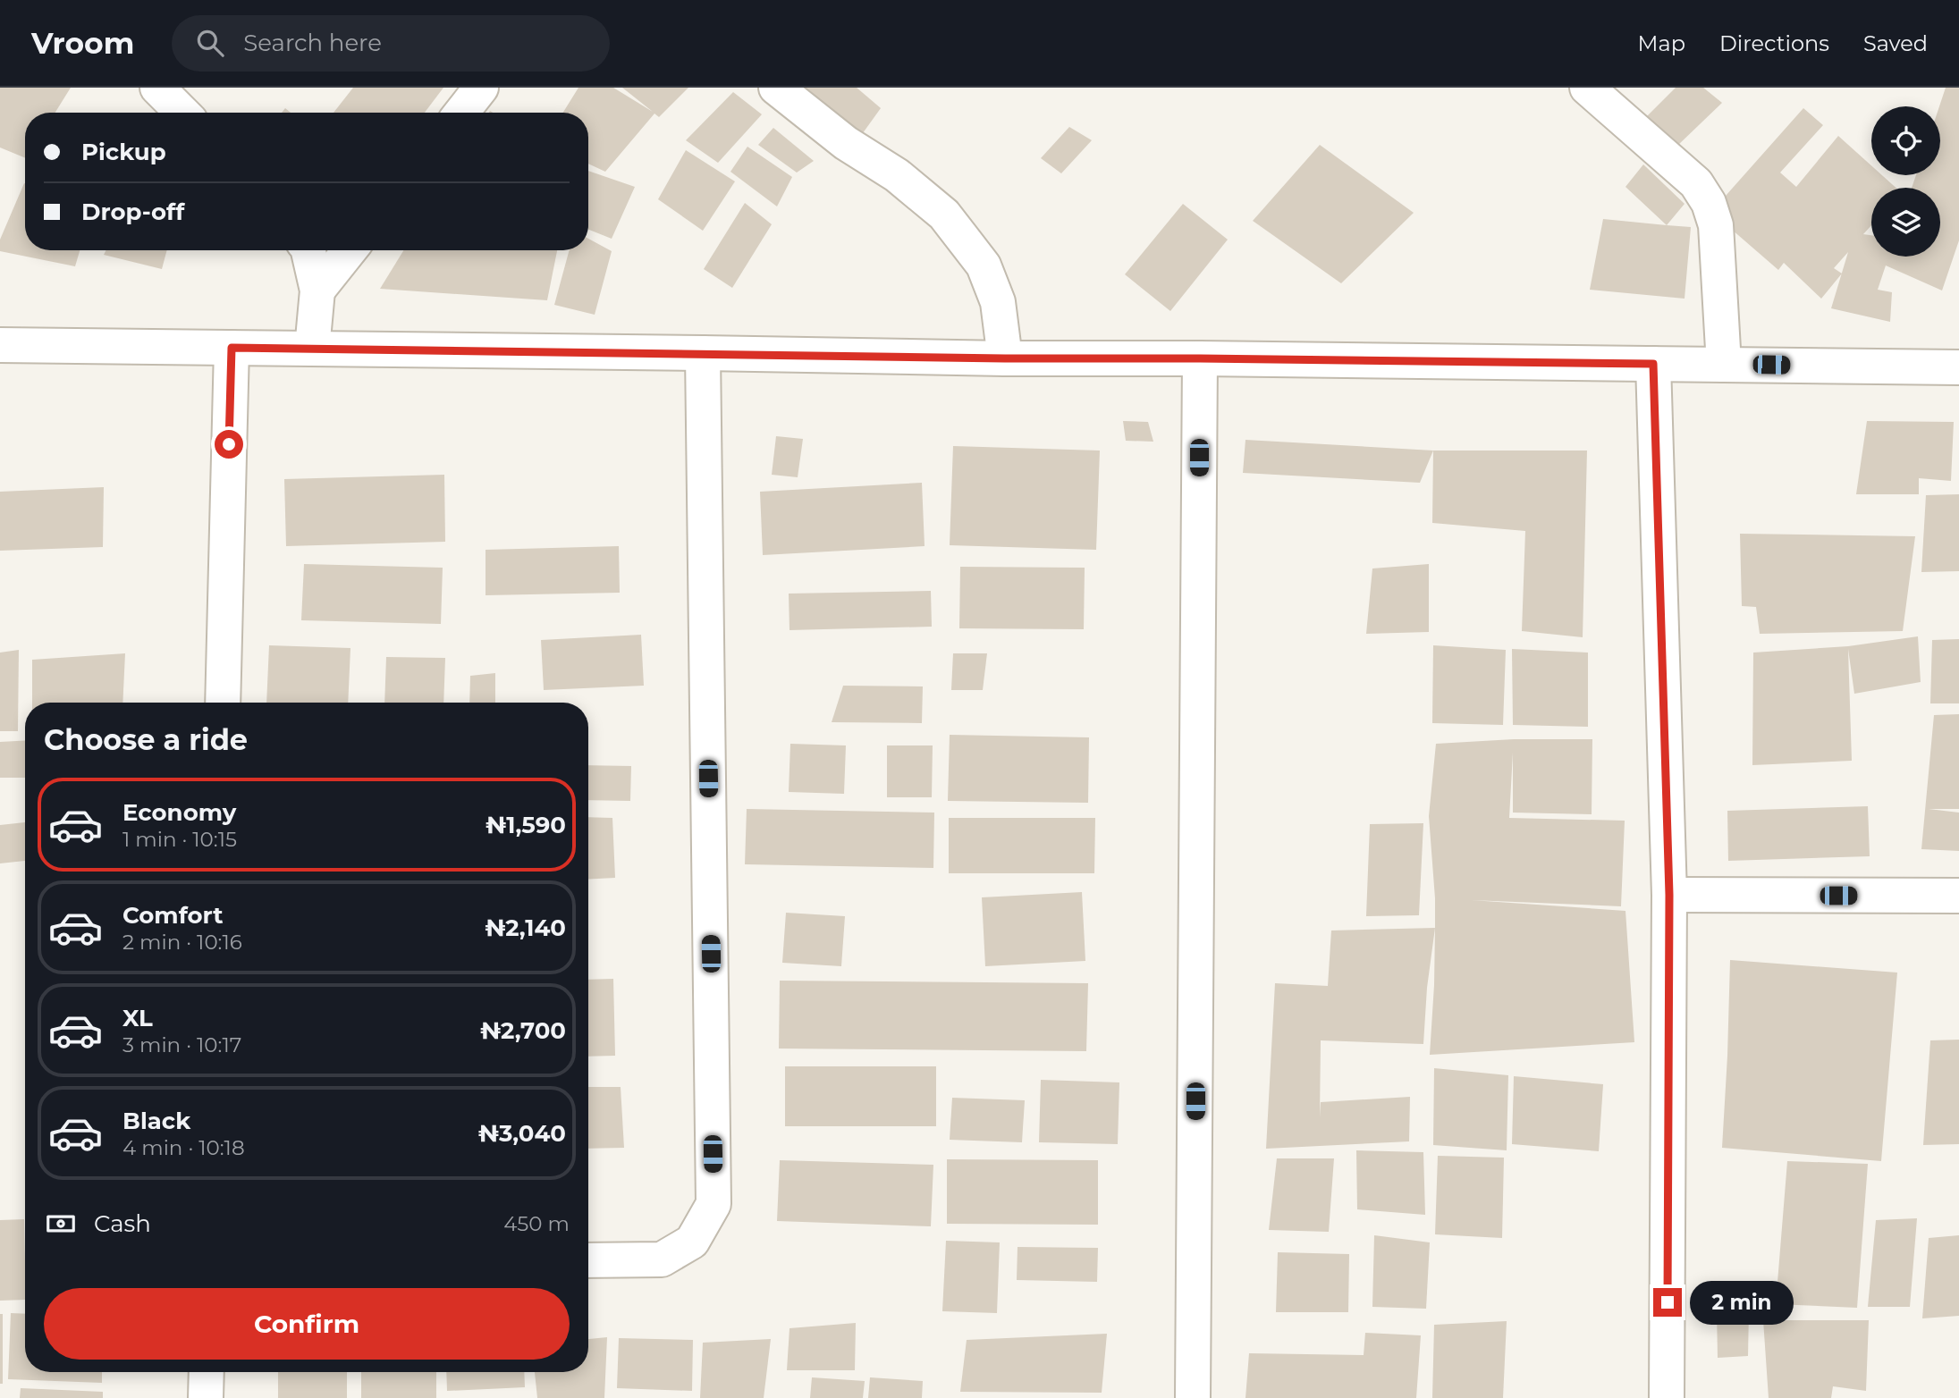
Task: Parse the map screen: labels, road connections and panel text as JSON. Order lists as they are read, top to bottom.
{
  "page": {
    "header": "Vroom",
    "search": "Search here",
    "nav": ["Map", "Directions", "Saved"],
    "banner": ["Pickup", "Drop-off"],
    "heading": "Choose a ride",
    "list": [
      {
        "name": "Economy",
        "note": "1 min · 10:15",
        "value": "₦1,590"
      },
      {
        "name": "Comfort",
        "note": "2 min · 10:16",
        "value": "₦2,140"
      },
      {
        "name": "XL",
        "note": "3 min · 10:17",
        "value": "₦2,700"
      },
      {
        "name": "Black",
        "note": "4 min · 10:18",
        "value": "₦3,040"
      }
    ],
    "pay": ["Cash", "450 m"],
    "buttons": "Confirm",
    "bubble": "2 min"
  }
}
